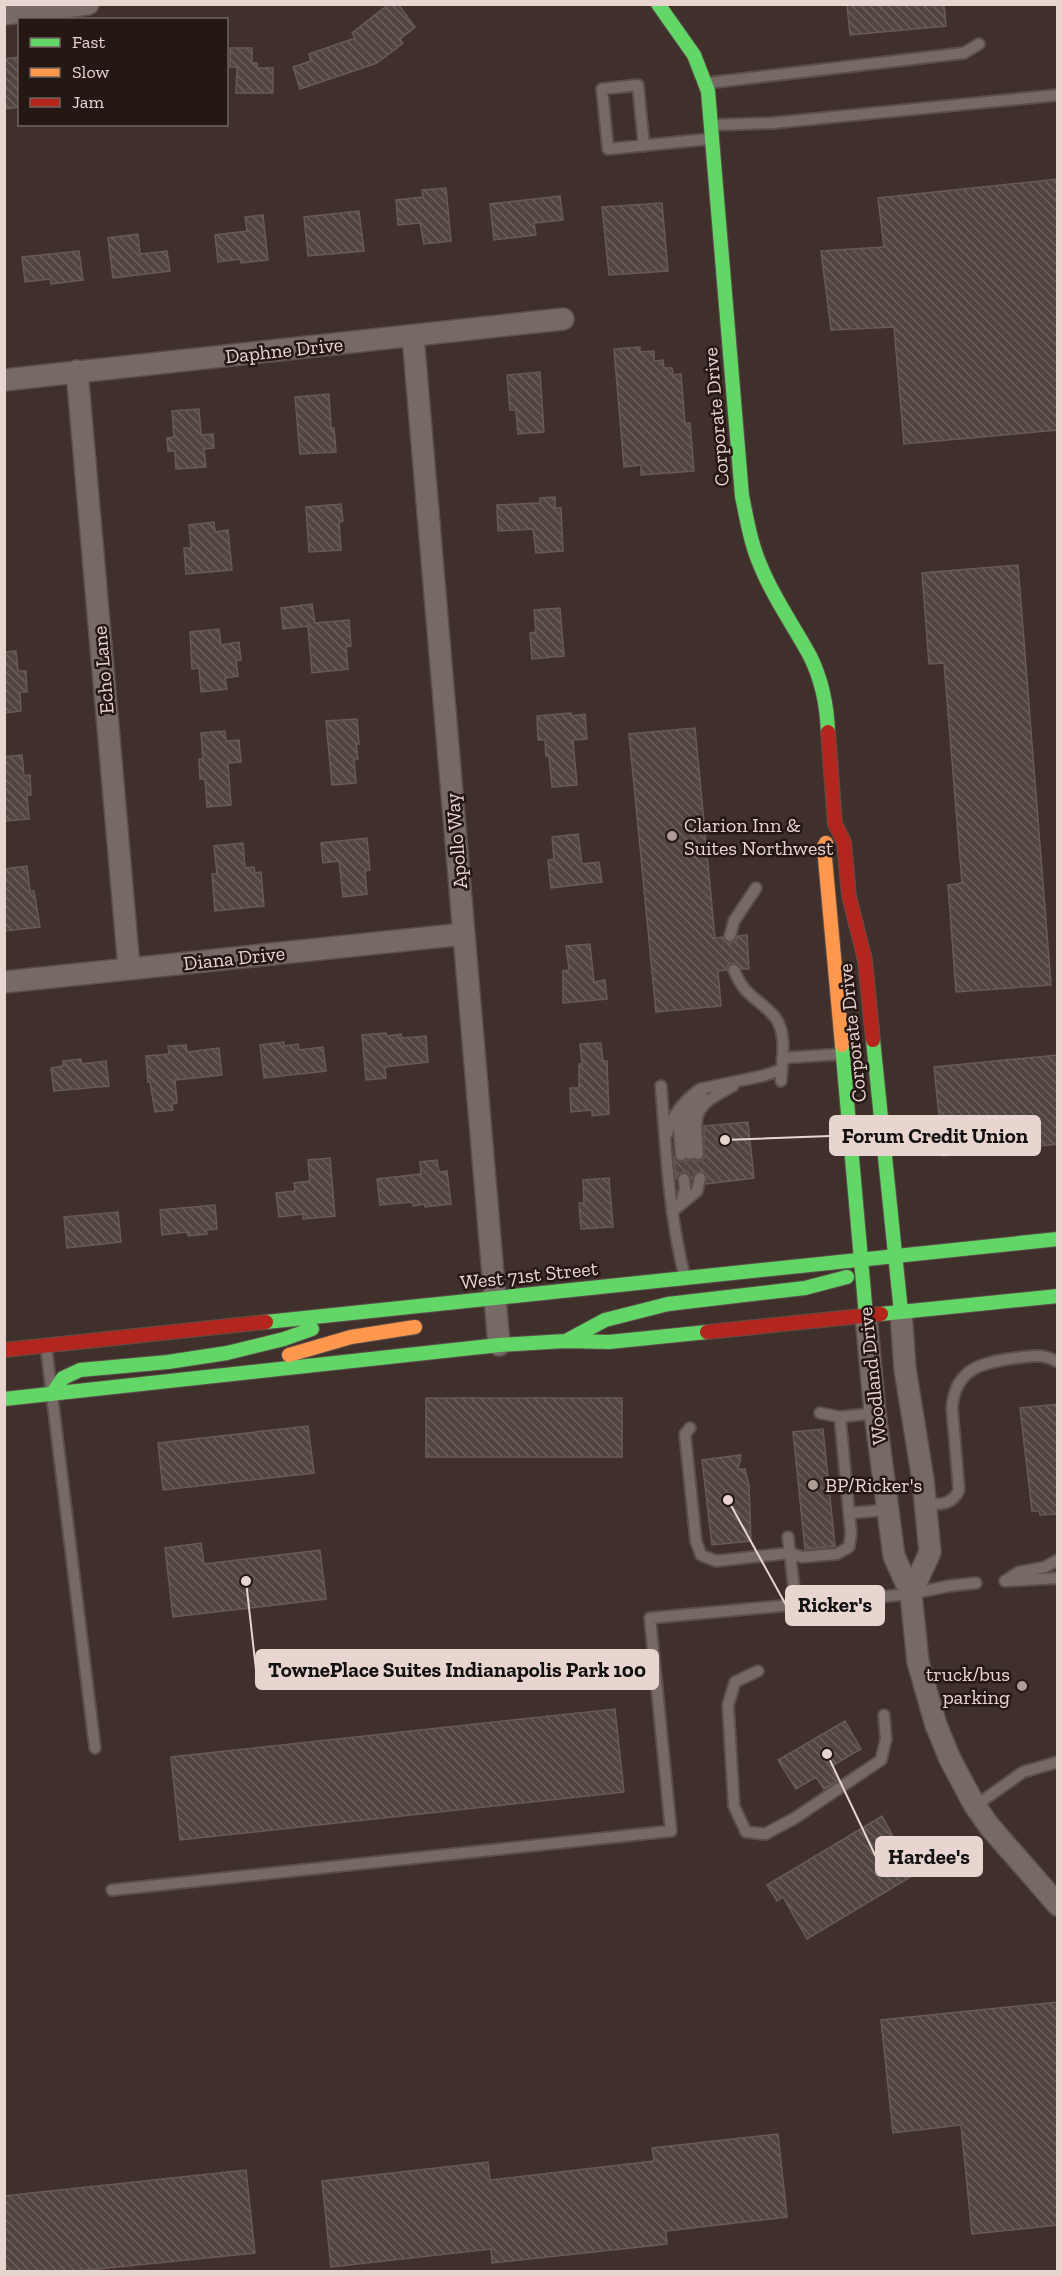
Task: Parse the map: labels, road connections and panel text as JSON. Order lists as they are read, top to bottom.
{
  "streets": {
    "main road": ["Corporate Drive", "West 71st Street", "Woodland Drive"],
    "street": [
      "Daphne Drive",
      "Echo Lane",
      "Apollo Way",
      "Diana Drive"
    ]
  },
  "crossings": [
    ["Daphne Drive", "Echo Lane"],
    ["Daphne Drive", "Apollo Way"],
    ["Corporate Drive", "West 71st Street"],
    ["Corporate Drive", "Woodland Drive"],
    ["Echo Lane", "Diana Drive"],
    ["Apollo Way", "Diana Drive"],
    ["Apollo Way", "West 71st Street"],
    ["West 71st Street", "Woodland Drive"]
  ],
  "places": [
    "Clarion Inn & Suites Northwest",
    "Forum Credit Union",
    "BP/Ricker's",
    "Ricker's",
    "TownePlace Suites Indianapolis Park 100",
    "truck/bus parking",
    "Hardee's"
  ],
  "legend": ["Fast", "Slow", "Jam"]
}
